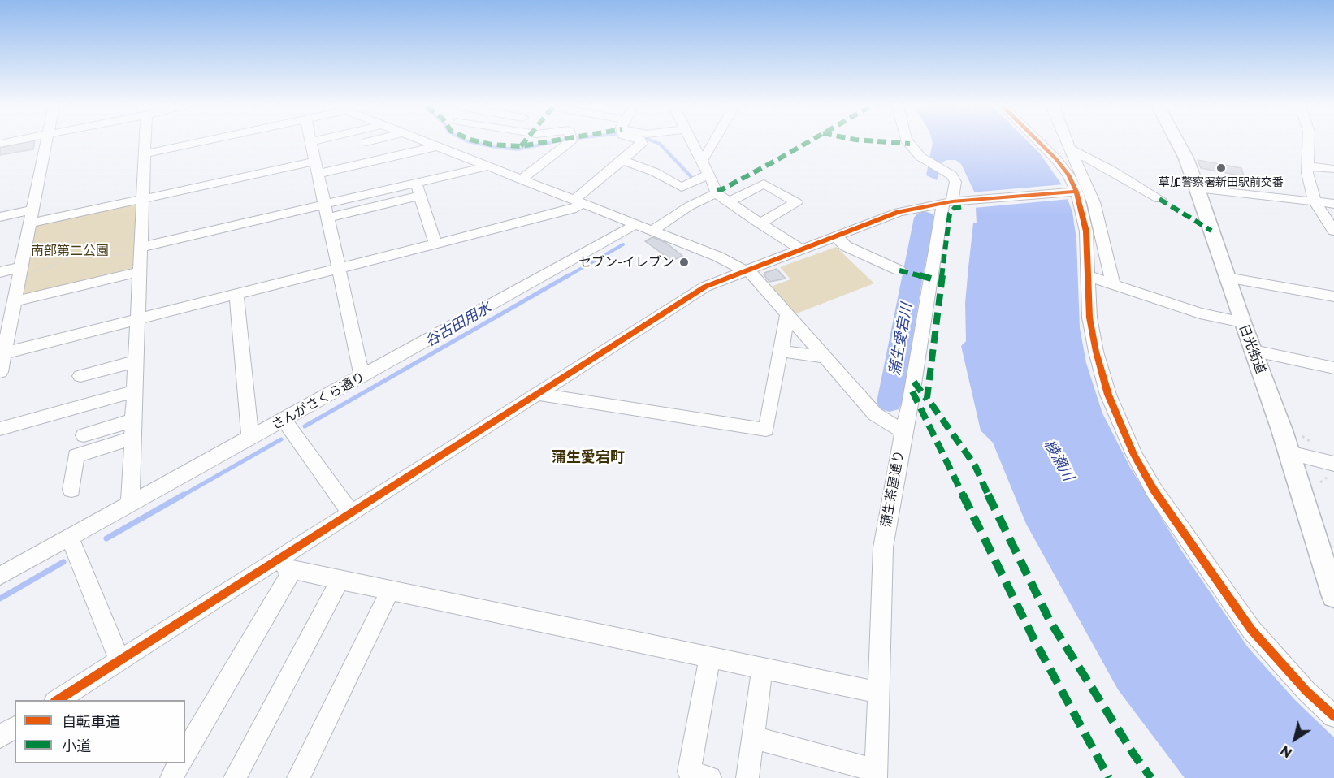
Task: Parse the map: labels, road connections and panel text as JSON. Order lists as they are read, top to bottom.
{
  "streets": {
    "main road": ["日光街道"],
    "street": ["さんがさくら通り", "蒲生茶屋通り"]
  },
  "districts": ["蒲生愛宕町"],
  "water": ["谷古田用水", "蒲生愛宕川", "綾瀬川"],
  "parks": ["南部第二公園"],
  "places": ["草加警察署新田駅前交番", "セブン-イレブン"],
  "legend": ["自転車道", "小道"],
  "north": "bottom left"
}
